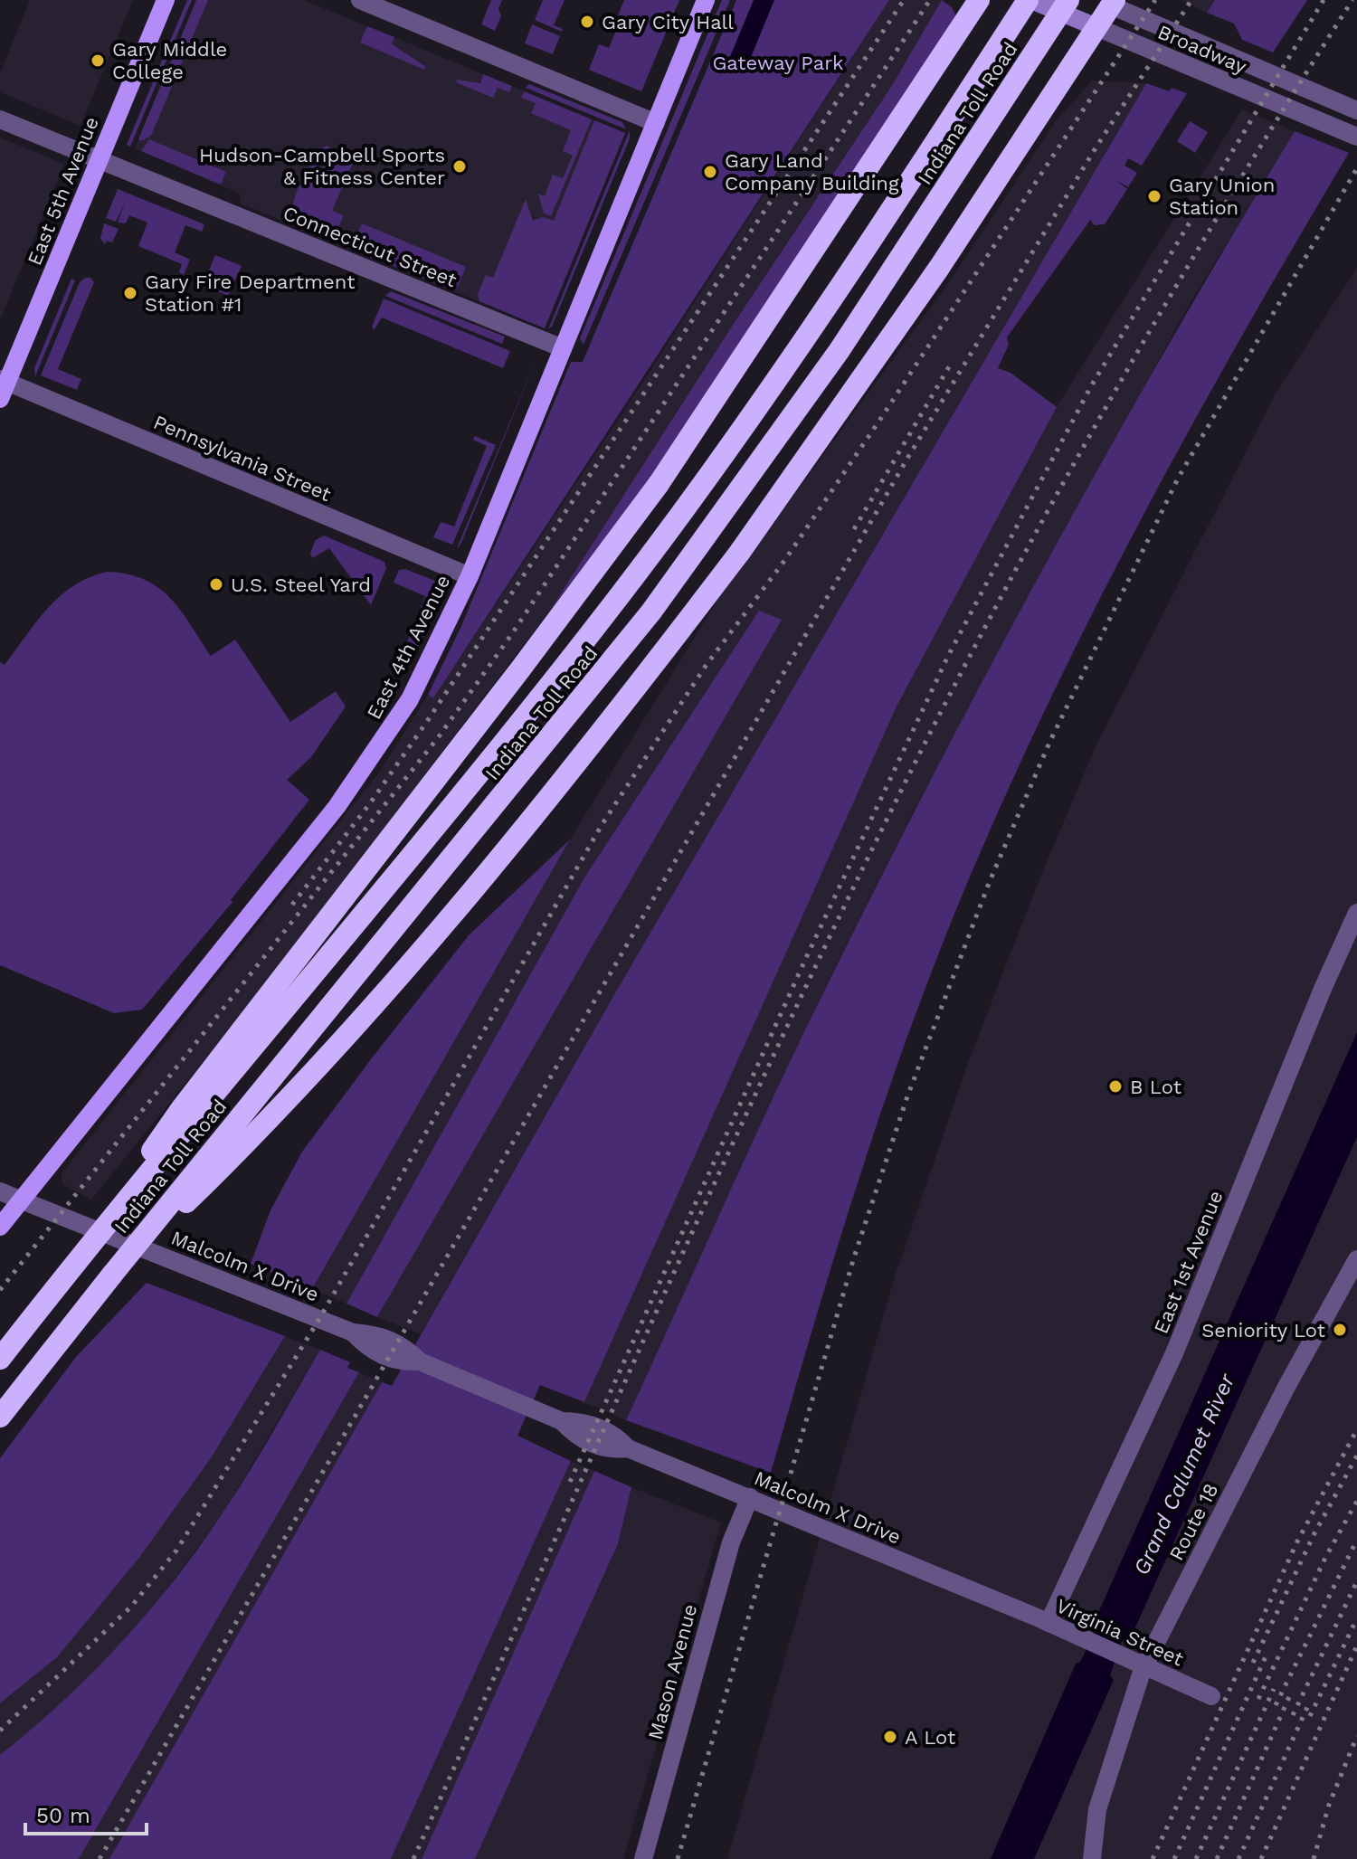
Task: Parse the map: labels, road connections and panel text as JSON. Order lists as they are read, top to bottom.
{
  "streets": {
    "highway": ["Indiana Toll Road"],
    "main road": ["Broadway", "East 5th Avenue", "East 4th Avenue"],
    "street": [
      "Connecticut Street",
      "Pennsylvania Street",
      "East 1st Avenue",
      "Malcolm X Drive",
      "Route 18",
      "Virginia Street",
      "Mason Avenue"
    ]
  },
  "crossings": [
    ["Broadway", "Indiana Toll Road"],
    ["East 5th Avenue", "Connecticut Street"],
    ["East 5th Avenue", "Pennsylvania Street"],
    ["Connecticut Street", "East 4th Avenue"],
    ["Pennsylvania Street", "East 4th Avenue"],
    ["East 4th Avenue", "Malcolm X Drive"],
    ["East 1st Avenue", "Virginia Street"],
    ["Malcolm X Drive", "Virginia Street"],
    ["Malcolm X Drive", "Mason Avenue"],
    ["Route 18", "Virginia Street"]
  ],
  "water": ["Grand Calumet River"],
  "parks": ["Gateway Park"],
  "places": [
    "Gary City Hall",
    "Gary Middle College",
    "Hudson-Campbell Sports & Fitness Center",
    "Gary Land Company Building",
    "Gary Union Station",
    "Gary Fire Department Station #1",
    "U.S. Steel Yard",
    "B Lot",
    "Seniority Lot",
    "A Lot"
  ],
  "scale_bar": "50 m"
}
